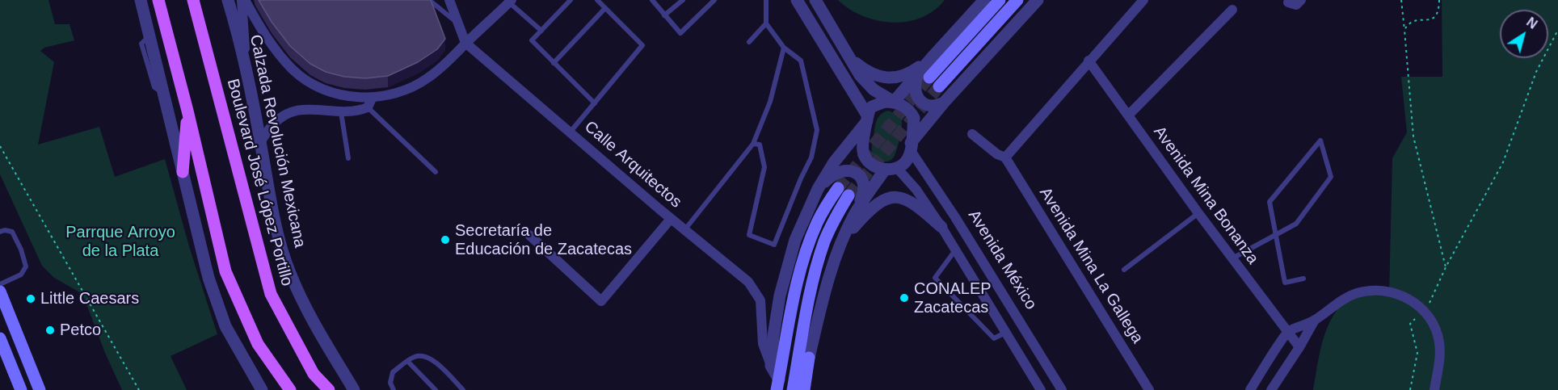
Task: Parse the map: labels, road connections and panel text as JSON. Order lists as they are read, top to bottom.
{
  "streets": {
    "main road": ["Boulevard José López Portillo"],
    "street": [
      "Calzada Revolución Mexicana",
      "Calle Arquitectos",
      "Avenida Mina Bonanza",
      "Avenida México",
      "Avenida Mina La Gallega"
    ]
  },
  "parks": ["Parrque Arroyo de la Plata"],
  "places": [
    "Secretaría de Educación de Zacatecas",
    "CONALEP Zacatecas",
    "Little Caesars",
    "Petco"
  ],
  "north": "top right"
}
